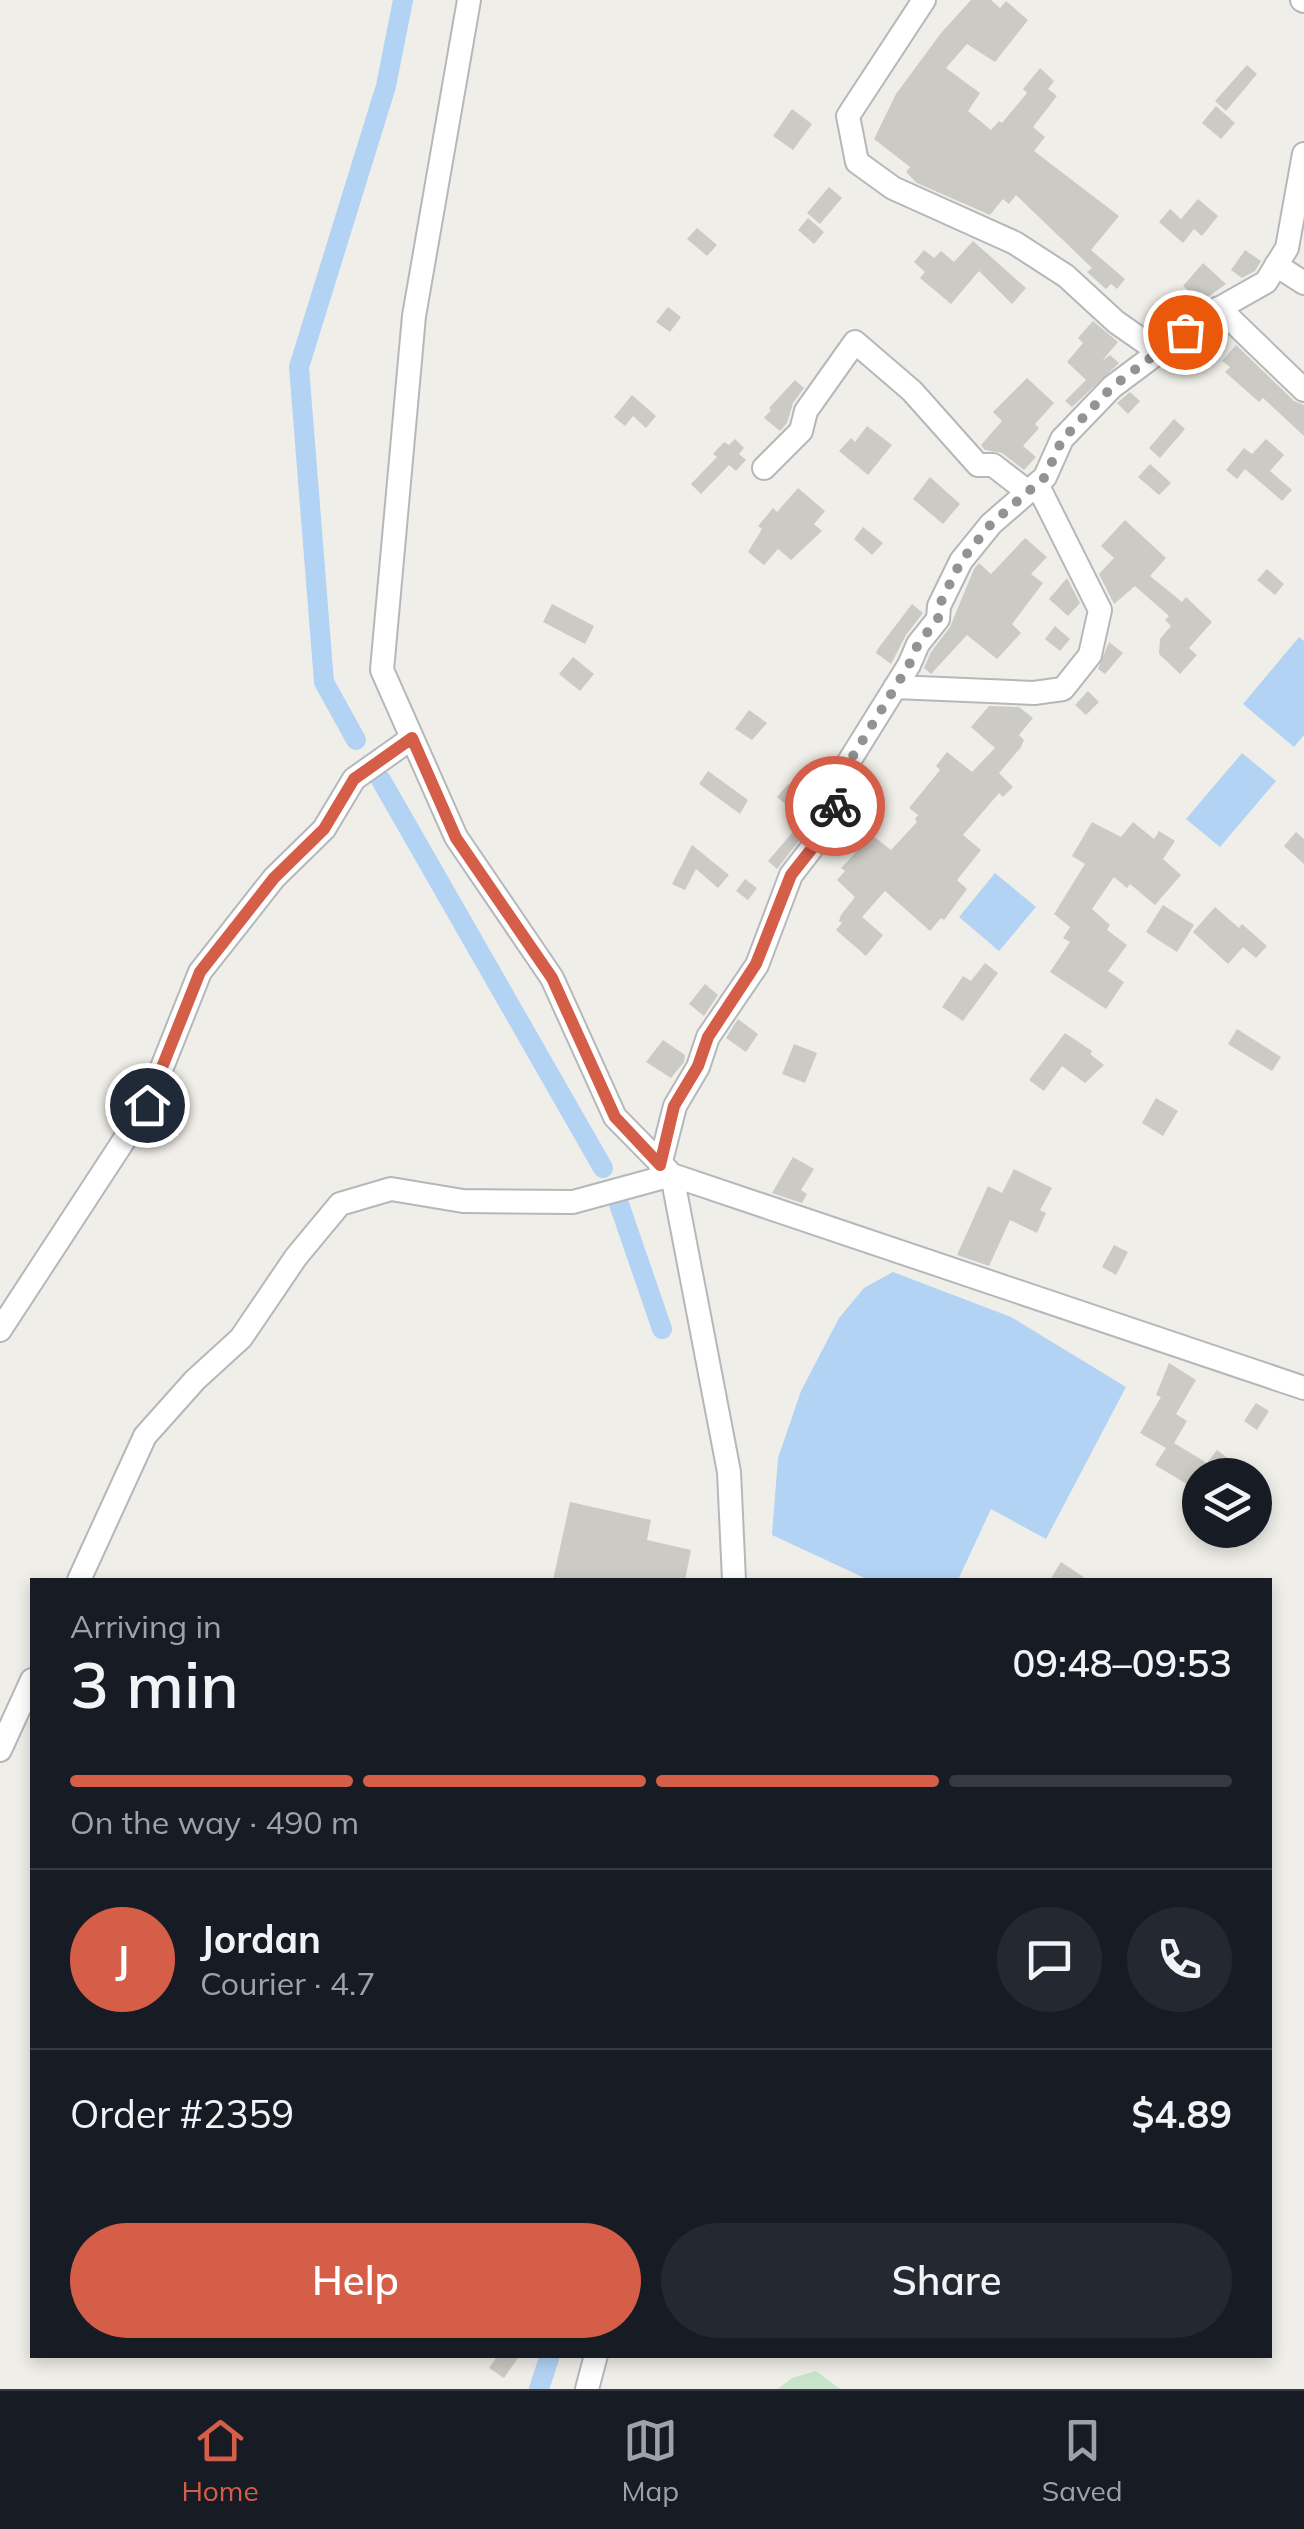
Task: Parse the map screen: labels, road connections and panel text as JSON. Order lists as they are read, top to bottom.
{
  "page": {
    "heading": ["3 min", "Arriving in", "09:48–09:53"],
    "panel": [
      "Jordan",
      "Courier · 4.7",
      "Order #2359",
      "$4.89"
    ],
    "bar": "On the way · 490 m",
    "round": "J",
    "buttons": ["Help", "Share"],
    "tabs": ["Home", "Map", "Saved"]
  }
}
